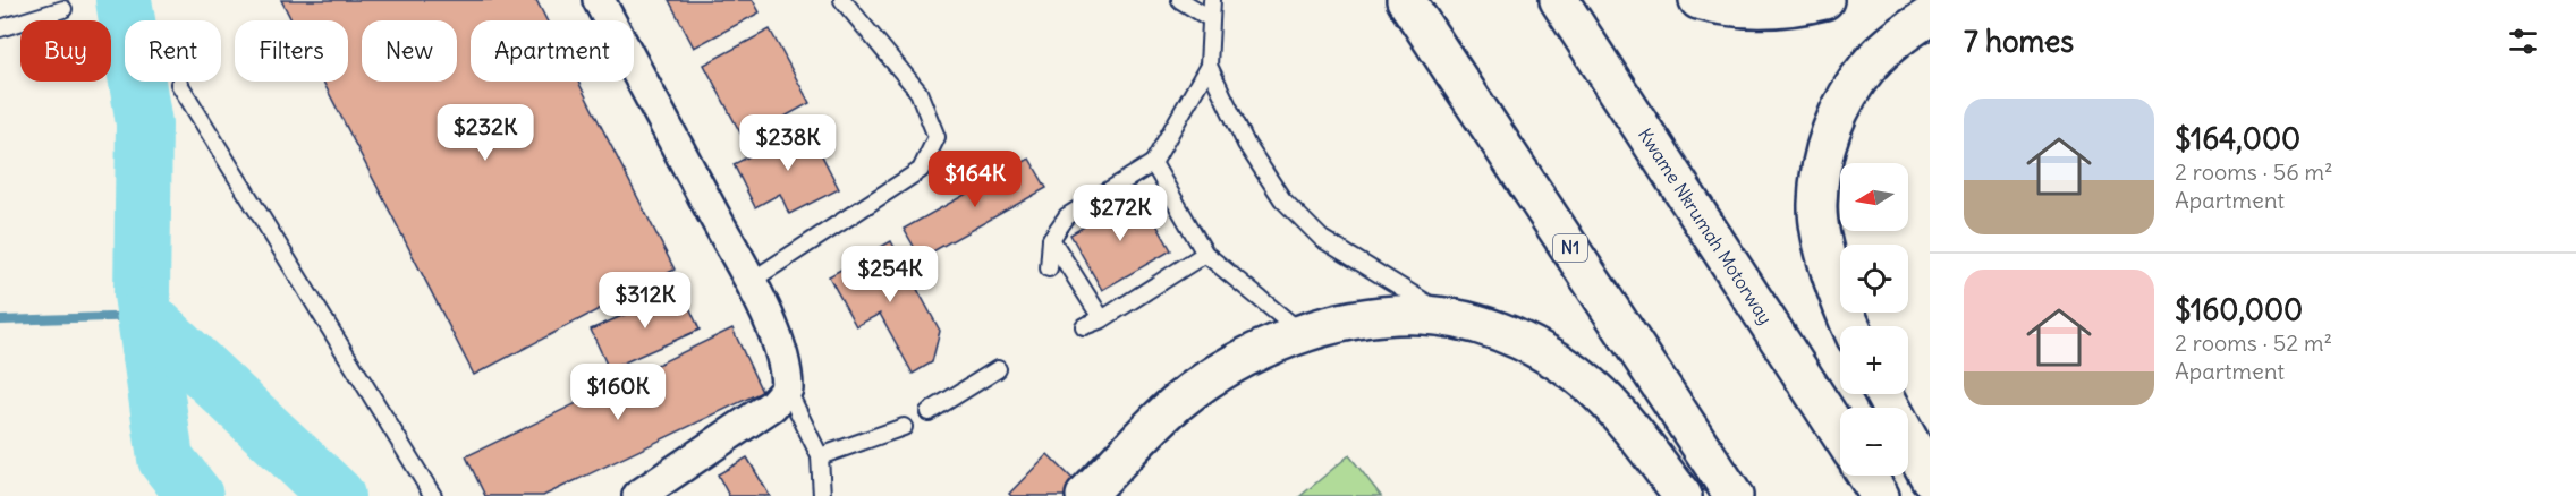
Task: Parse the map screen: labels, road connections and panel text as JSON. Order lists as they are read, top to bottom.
{
  "streets": {
    "highway": ["Kwame Nkrumah Motorway", "N1"]
  },
  "north": "left",
  "page": {
    "heading": "7 homes",
    "chip": [
      "Buy",
      "Rent",
      "Filters",
      "New",
      "Apartment"
    ],
    "list": [
      {
        "name": "$164,000",
        "note": "2 rooms · 56 m² · Apartment"
      },
      {
        "name": "$160,000",
        "note": "2 rooms · 52 m² · Apartment"
      }
    ],
    "price": [
      "$232K",
      "$238K",
      "$164K",
      "$272K",
      "$254K",
      "$312K",
      "$160K"
    ],
    "map_buttons": ["+", "−"]
  }
}
